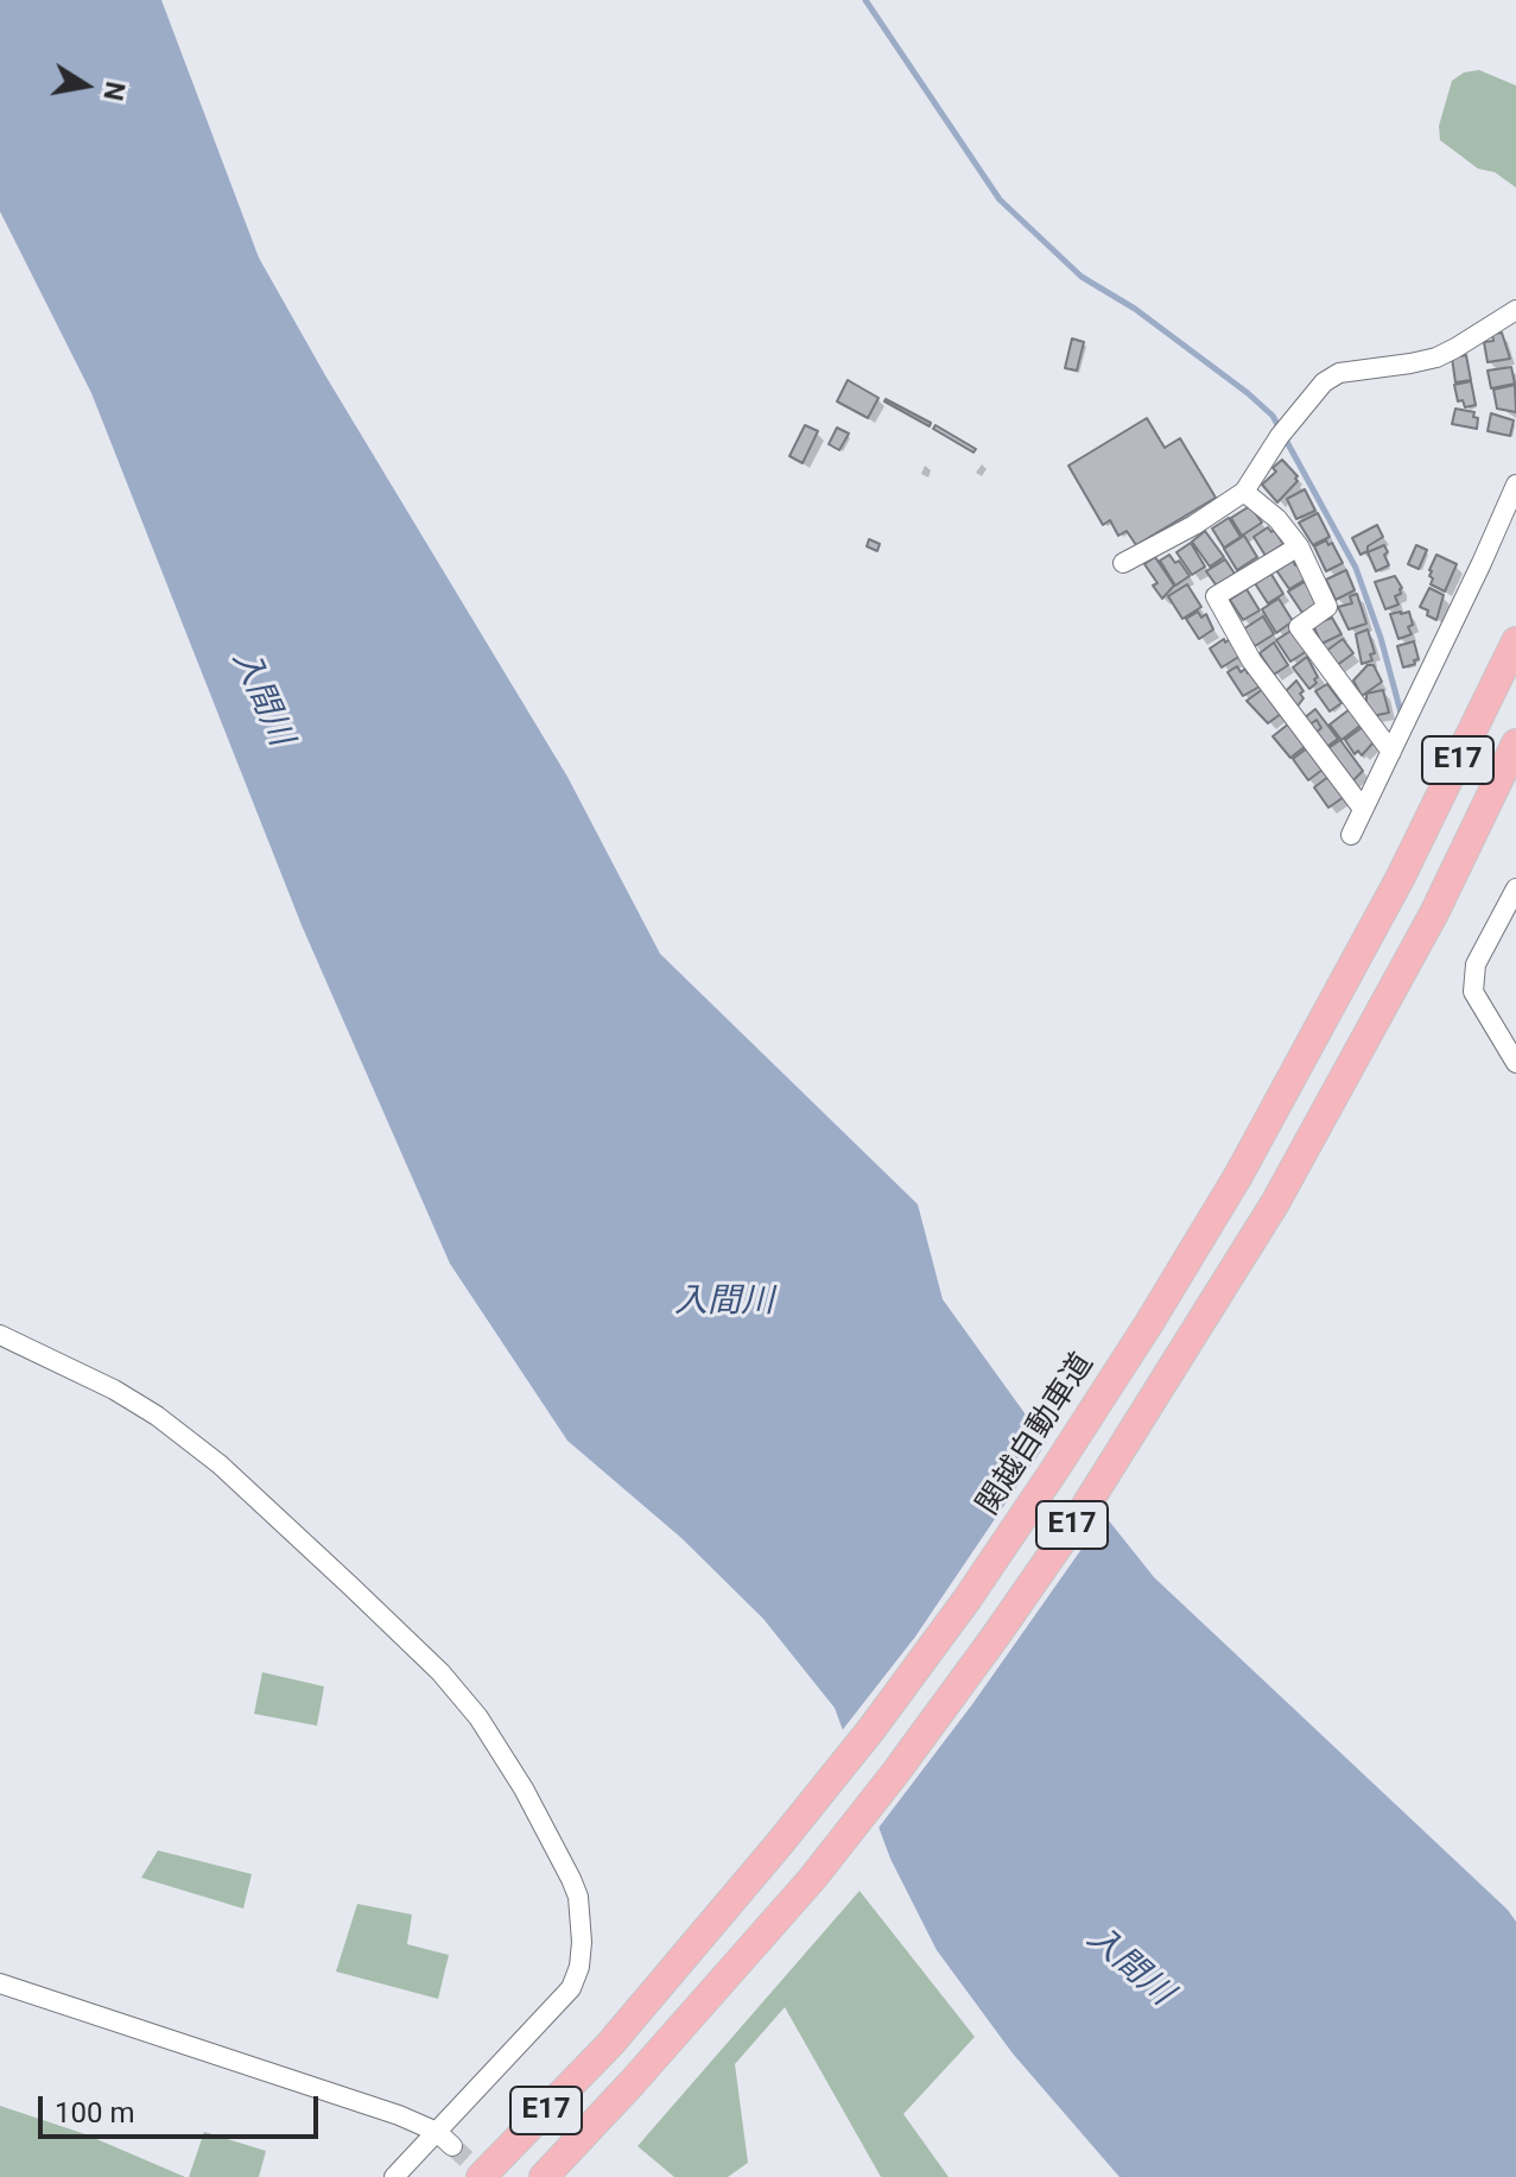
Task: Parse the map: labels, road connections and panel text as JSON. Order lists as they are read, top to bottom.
{
  "streets": {
    "highway": ["E17", "関越自動車道"]
  },
  "water": ["入間川"],
  "scale_bar": "100 m",
  "north": "right"
}
